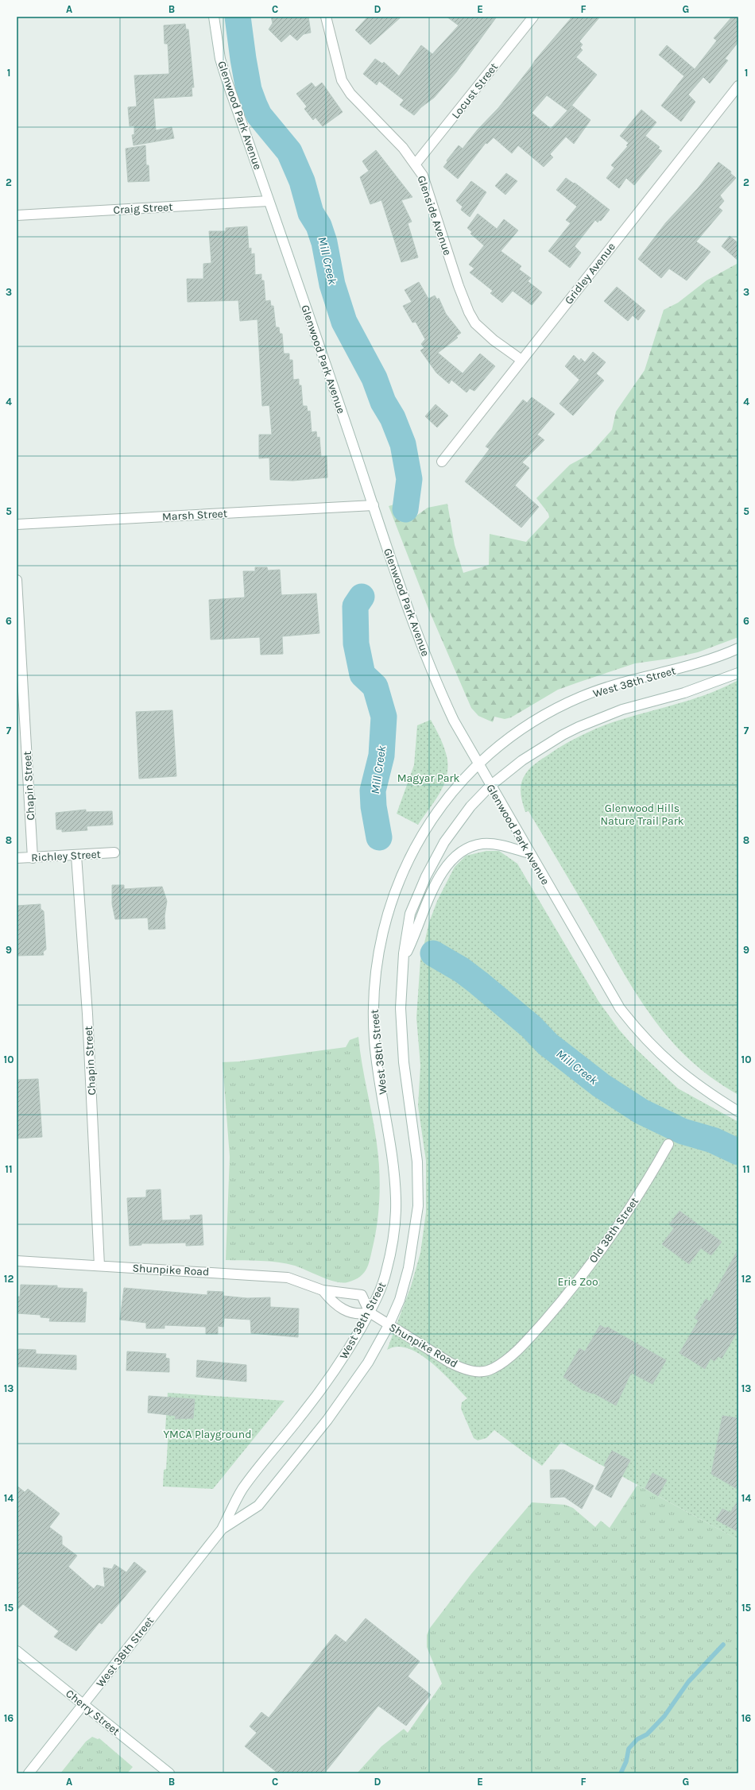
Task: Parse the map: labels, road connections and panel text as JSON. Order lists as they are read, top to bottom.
{
  "streets": {
    "main road": [
      "Locust Street",
      "Glenwood Park Avenue",
      "Craig Street",
      "Glenside Avenue",
      "Gridley Avenue",
      "Marsh Street",
      "West 38th Street",
      "Chapin Street",
      "Richley Street",
      "Old 38th Street",
      "Shunpike Road",
      "Cherry Street"
    ]
  },
  "crossings": [
    ["Locust Street", "Glenside Avenue"],
    ["Glenwood Park Avenue", "Craig Street"],
    ["Glenwood Park Avenue", "Marsh Street"],
    ["Glenwood Park Avenue", "West 38th Street"],
    ["Glenside Avenue", "Gridley Avenue"],
    ["West 38th Street", "Shunpike Road"],
    ["West 38th Street", "Cherry Street"],
    ["Chapin Street", "Richley Street"],
    ["Chapin Street", "Shunpike Road"],
    ["Old 38th Street", "Shunpike Road"]
  ],
  "water": ["Mill Creek"],
  "parks": [
    "Magyar Park",
    "Glenwood Hills Nature Trail Park",
    "Erie Zoo",
    "YMCA Playground"
  ],
  "grid": {
    "columns": [
      "A",
      "B",
      "C",
      "D",
      "E",
      "F",
      "G"
    ],
    "rows": [
      "1",
      "2",
      "3",
      "4",
      "5",
      "6",
      "7",
      "8",
      "9",
      "10",
      "11",
      "12",
      "13",
      "14",
      "15",
      "16"
    ]
  }
}
